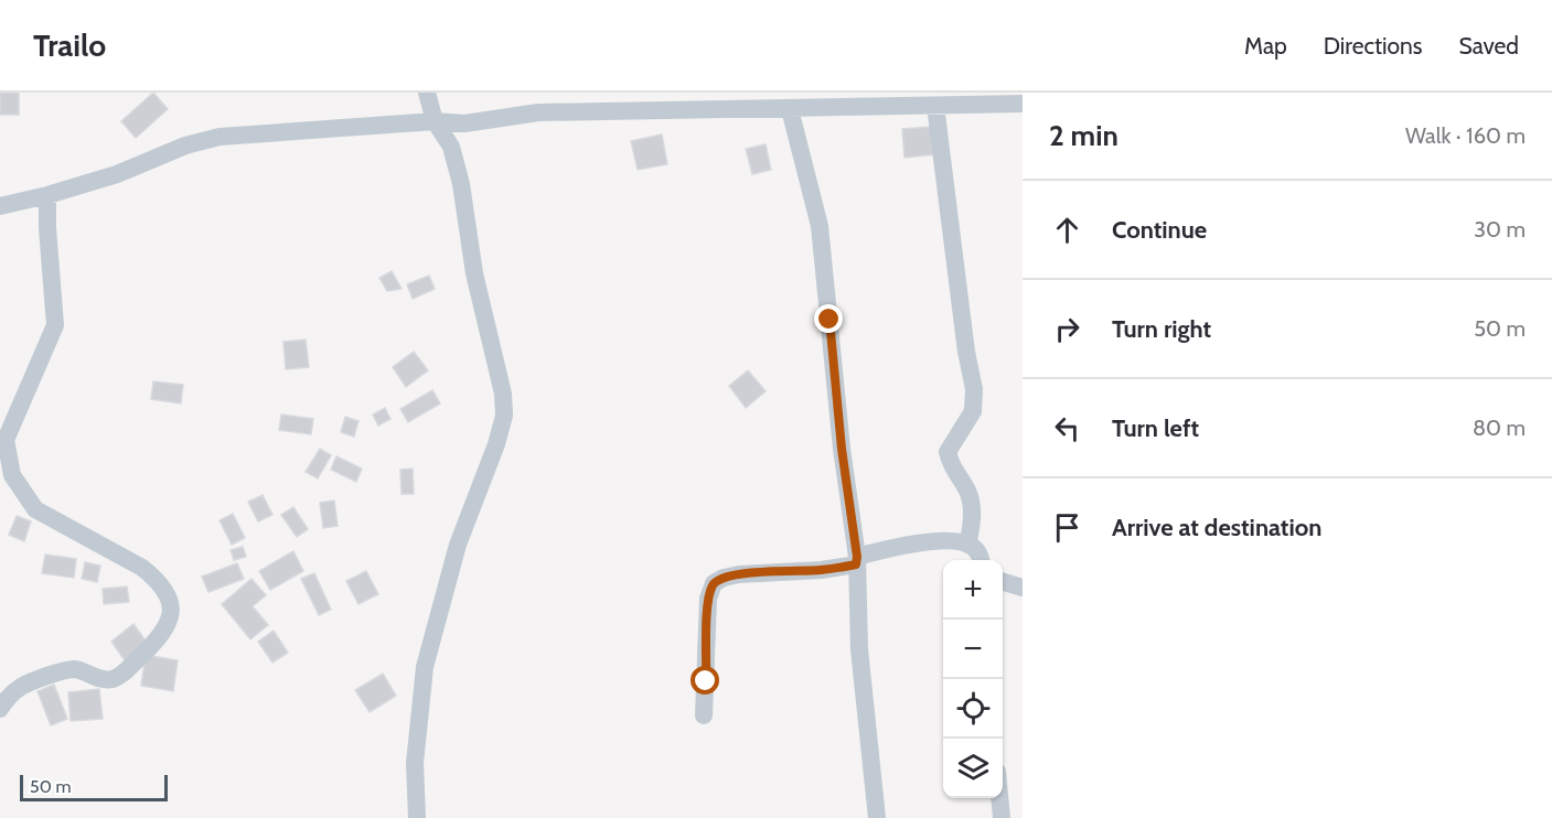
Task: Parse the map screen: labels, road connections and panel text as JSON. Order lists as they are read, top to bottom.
{
  "scale_bar": "50 m",
  "page": {
    "header": "Trailo",
    "nav": ["Map", "Directions", "Saved"],
    "heading": ["2 min", "Walk · 160 m"],
    "list": [
      ["Continue", "30 m"],
      ["Turn right", "50 m"],
      ["Turn left", "80 m"],
      "Arrive at destination"
    ],
    "map_buttons": ["+", "−"],
    "scale": "50 m"
  }
}
